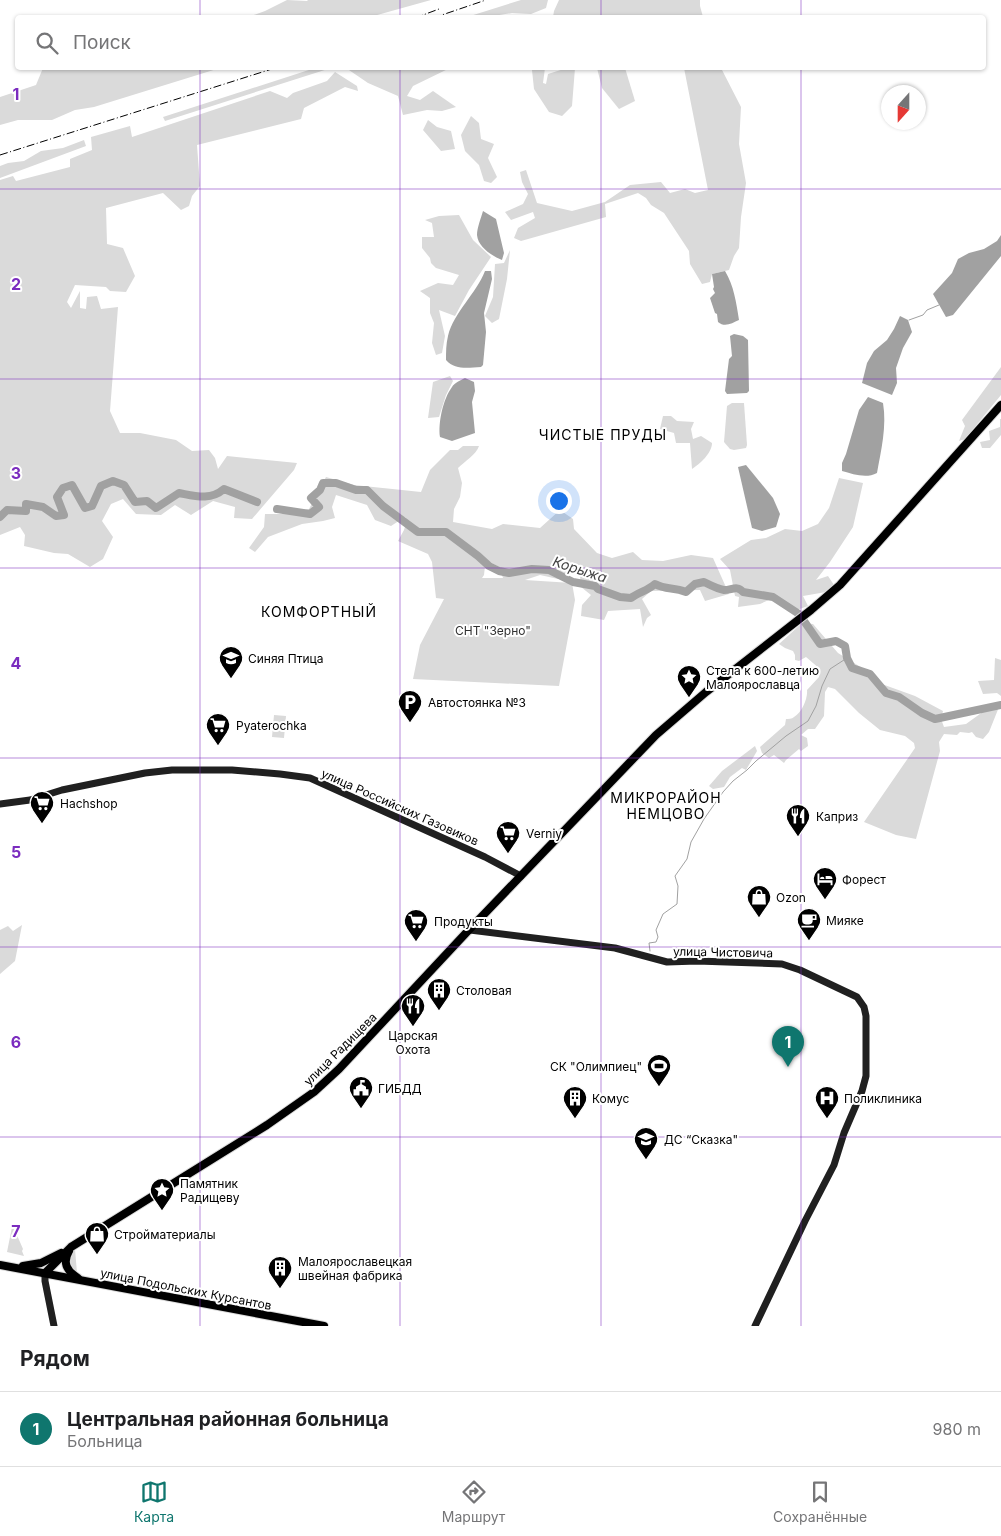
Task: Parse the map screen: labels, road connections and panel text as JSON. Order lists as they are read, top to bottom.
{
  "streets": {
    "main road": ["улица Радищева", "улица Подольских Курсантов"],
    "street": ["улица Российских Газовиков", "улица Чистовича"]
  },
  "crossings": [
    ["улица Российских Газовиков", "улица Радищева"],
    ["улица Чистовича", "улица Радищева"],
    ["улица Радищева", "улица Подольских Курсантов"]
  ],
  "districts": ["ЧИСТЫЕ ПРУДЫ", "КОМФОРТНЫЙ", "МИКРОРАЙОН НЕМЦОВО"],
  "water": ["Корыжа"],
  "parks": ["СНТ \"Зерно\""],
  "places": {
    "school or university": ["Синяя Птица", "ДС “Сказка\""],
    "place": ["Стела к 600-летию Малоярославца", "Памятник Радищеву"],
    "parking": ["Автостоянка №3"],
    "supermarket": [
      "Pyaterochka",
      "Hachshop",
      "Verniy",
      "Продукты"
    ],
    "restaurant": ["Каприз", "Царская Охота"],
    "hotel": ["Форест"],
    "shop": ["Ozon", "Стройматериалы"],
    "cafe": ["Мияке"],
    "building": ["Столовая", "Комус", "Малоярославецкая швейная фабрика"],
    "sports": ["СК \"Олимпиец\""],
    "public building": ["ГИБДД"],
    "hospital": ["Поликлиника"]
  },
  "north": "bottom",
  "page": {
    "search": "Поиск",
    "pins": "1",
    "heading": "Рядом",
    "list": [
      {
        "mark": "1",
        "name": "Центральная районная больница",
        "note": "Больница",
        "value": "980 m"
      }
    ],
    "nav": ["Карта", "Маршрут", "Сохранённые"]
  },
  "grid": {
    "rows": [
      "1",
      "2",
      "3",
      "4",
      "5",
      "6",
      "7"
    ]
  }
}
